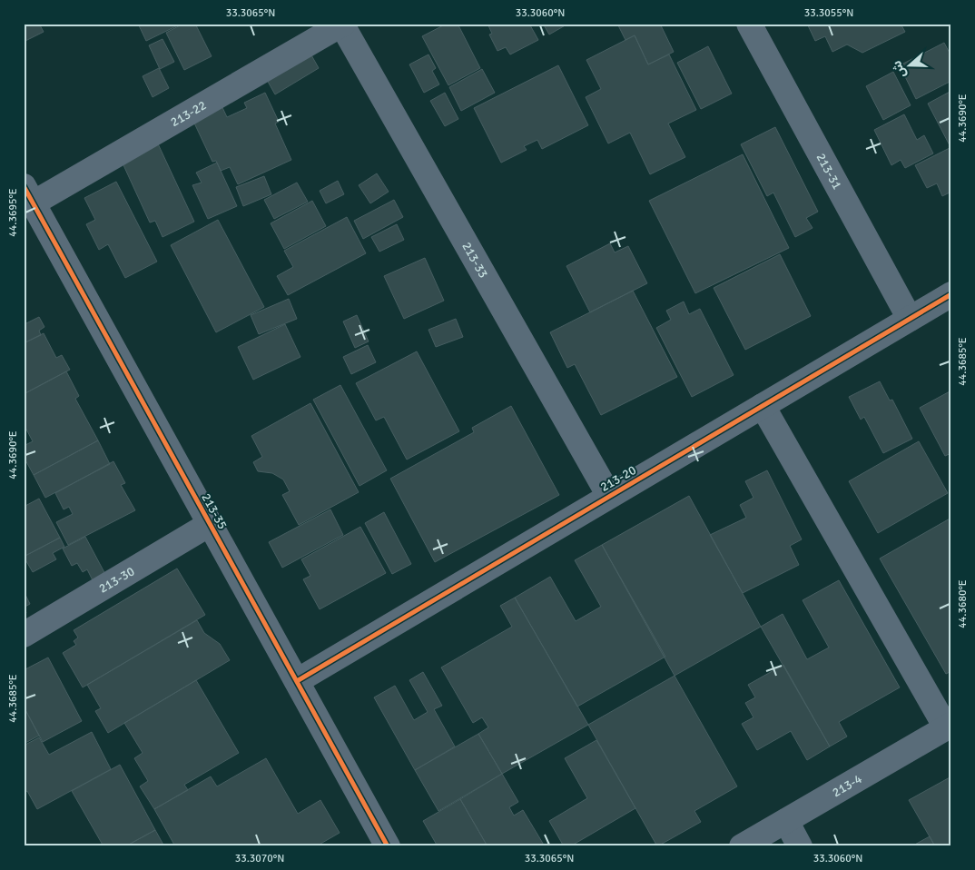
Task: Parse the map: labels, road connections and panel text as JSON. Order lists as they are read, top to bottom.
{
  "streets": {
    "street": [
      "213-22",
      "213-31",
      "213-33",
      "213-20",
      "213-35",
      "213-30",
      "213-4"
    ]
  },
  "crossings": [
    ["213-22", "213-33"],
    ["213-22", "213-35"],
    ["213-31", "213-20"],
    ["213-33", "213-20"],
    ["213-20", "213-35"],
    ["213-35", "213-30"]
  ],
  "north": "left",
  "coordinates": [
    "33.3065°N",
    "33.3060°N",
    "33.3055°N",
    "44.3690°E",
    "44.3695°E",
    "44.3685°E",
    "44.3680°E",
    "33.3070°N"
  ]
}
